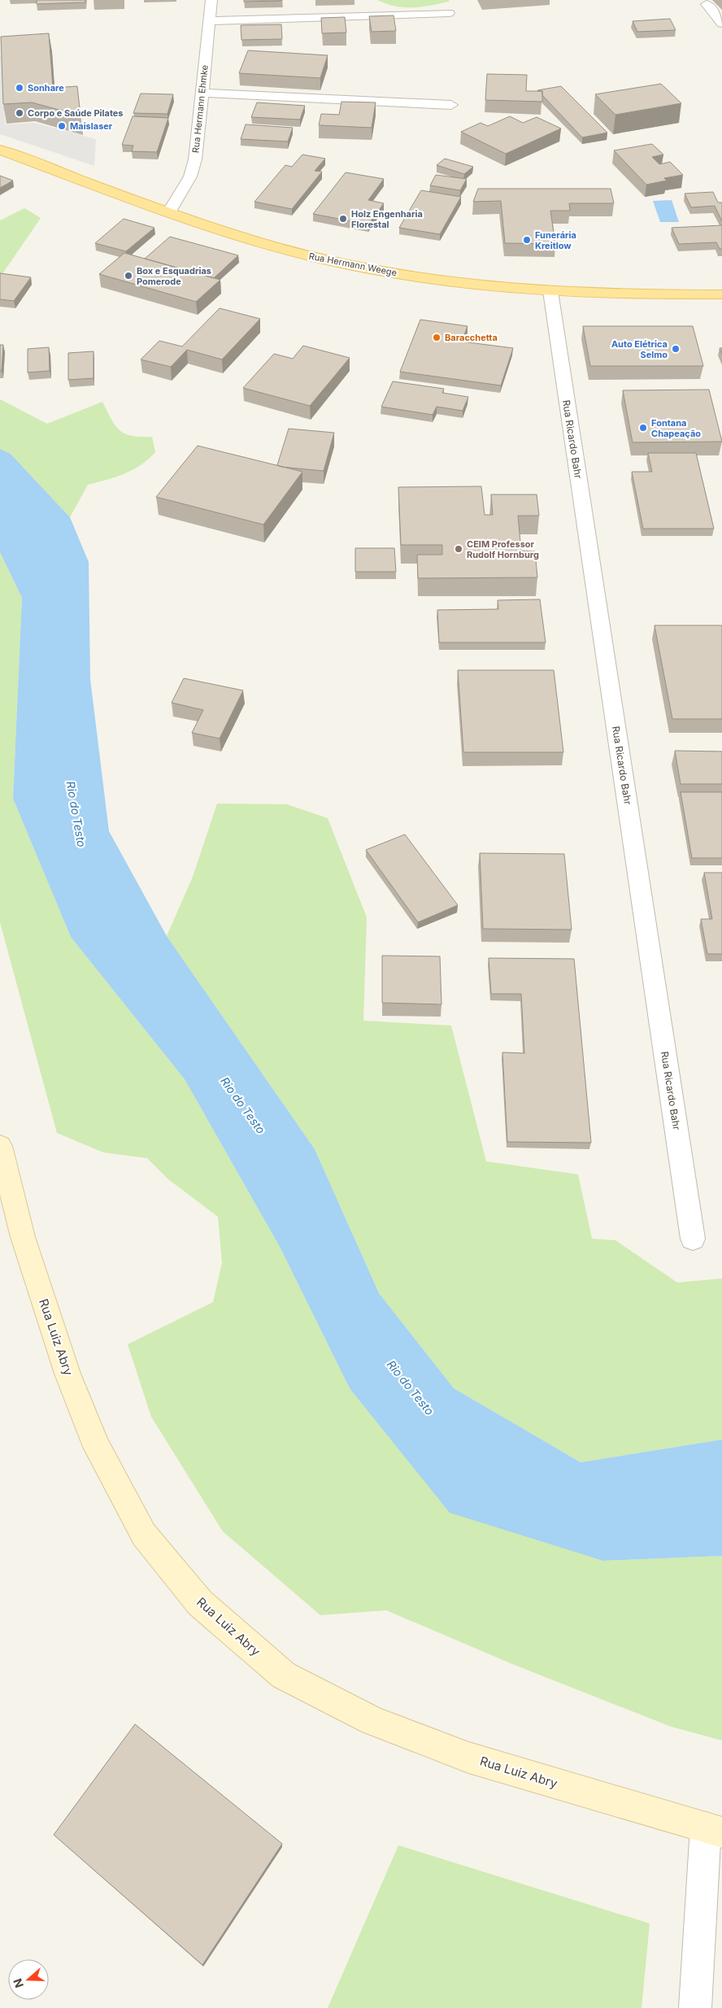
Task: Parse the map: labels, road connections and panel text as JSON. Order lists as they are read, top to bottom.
{
  "streets": {
    "main road": ["Rua Hermann Weege"],
    "street": ["Rua Hermann Ehmke", "Rua Ricardo Bahr", "Rua Luiz Abry"]
  },
  "crossings": [
    ["Rua Hermann Ehmke", "Rua Hermann Weege"],
    ["Rua Hermann Weege", "Rua Ricardo Bahr"]
  ],
  "water": ["Rio do Testo"],
  "places": [
    "Sonhare",
    "Corpo e Saúde Pilates",
    "Maislaser",
    "Holz Engenharia Florestal",
    "Funerária Kreitlow",
    "Box e Esquadrias Pomerode",
    "Baracchetta",
    "Auto Elétrica Selmo",
    "Fontana Chapeação",
    "CEIM Professor Rudolf Hornburg"
  ],
  "north": "left"
}
